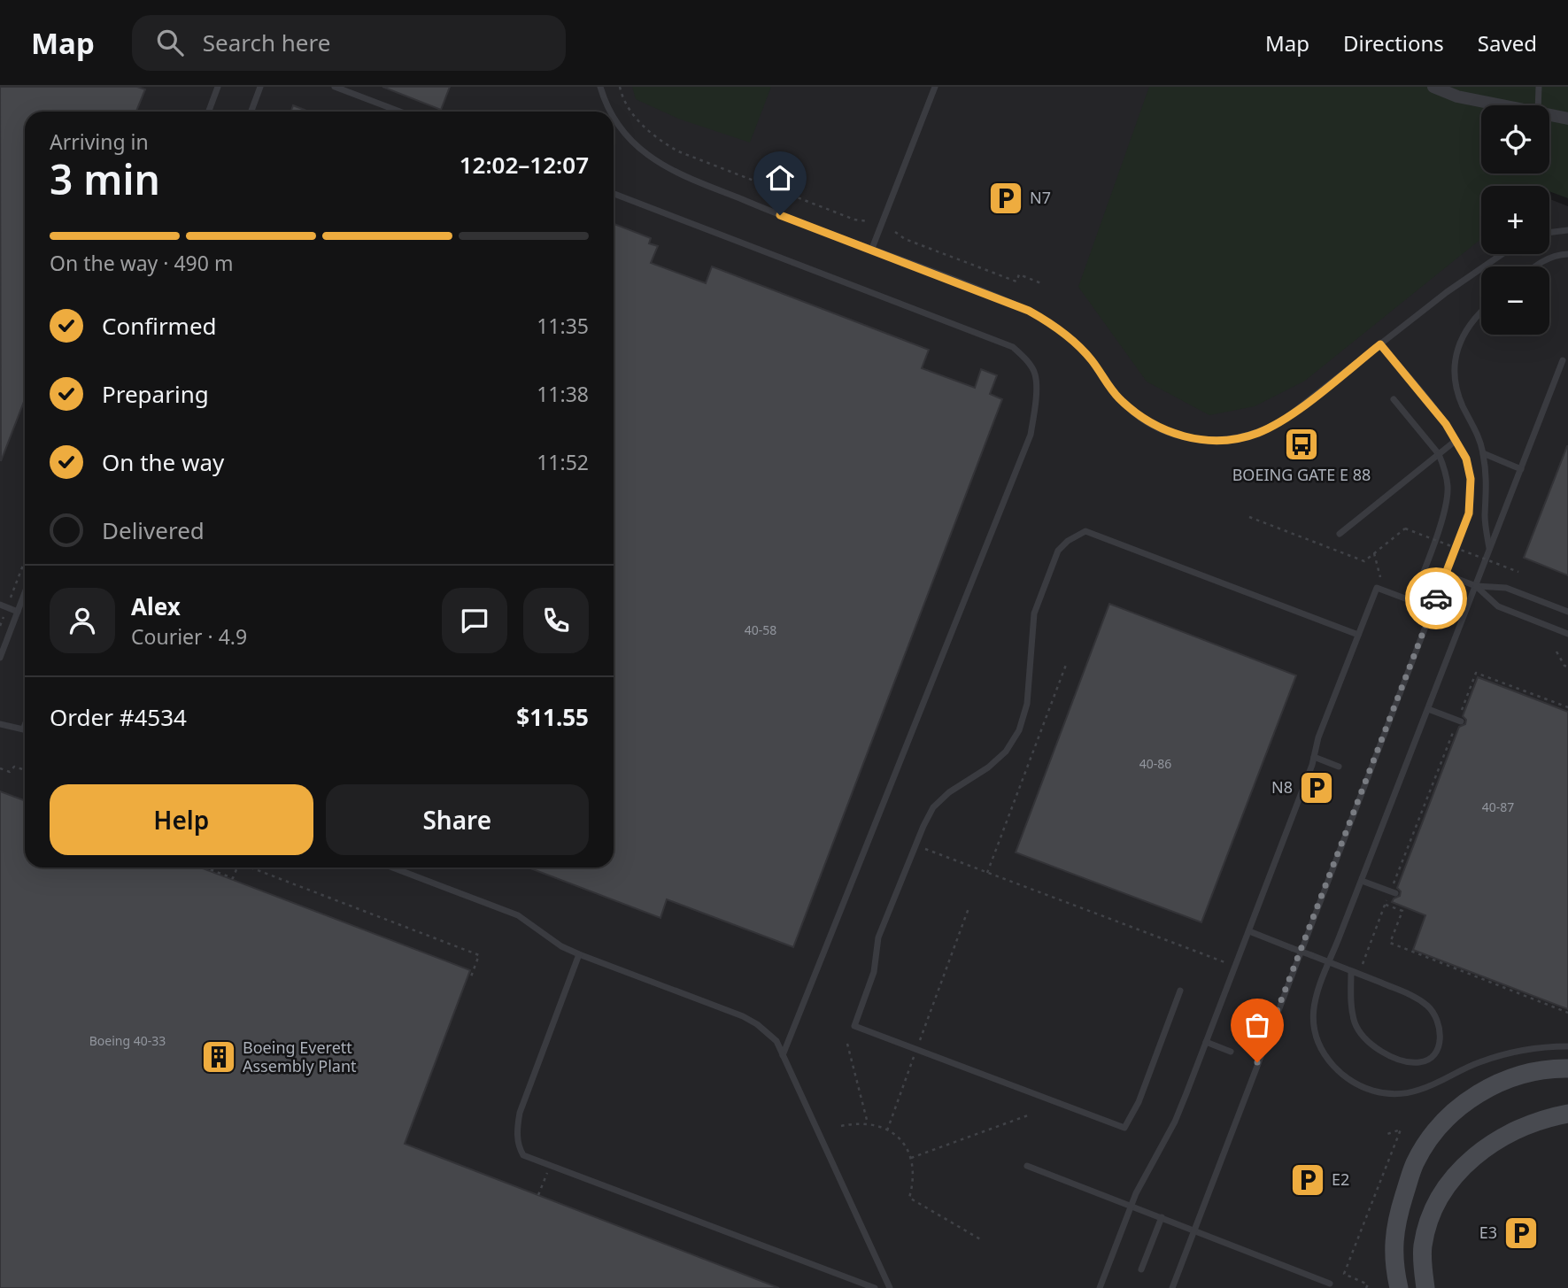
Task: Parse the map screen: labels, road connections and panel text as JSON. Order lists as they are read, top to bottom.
{
  "places": {
    "parking": [
      "N7",
      "N8",
      "E2",
      "E3"
    ],
    "bus stop": ["BOEING GATE E 88"],
    "building": ["Boeing Everett Assembly Plant"]
  },
  "house_numbers": [
    "40-58",
    "40-86",
    "40-87",
    "Boeing 40-33"
  ],
  "page": {
    "header": "Map",
    "search": "Search here",
    "nav": ["Map", "Directions", "Saved"],
    "map_buttons": ["+", "−"],
    "heading": ["3 min", "Arriving in", "12:02–12:07"],
    "panel": [
      "Alex",
      "Courier · 4.9",
      "Order #4534",
      "$11.55"
    ],
    "bar": "On the way · 490 m",
    "list": [
      ["Confirmed", "11:35"],
      ["Preparing", "11:38"],
      ["On the way", "11:52"],
      "Delivered"
    ],
    "buttons": ["Help", "Share"]
  }
}
